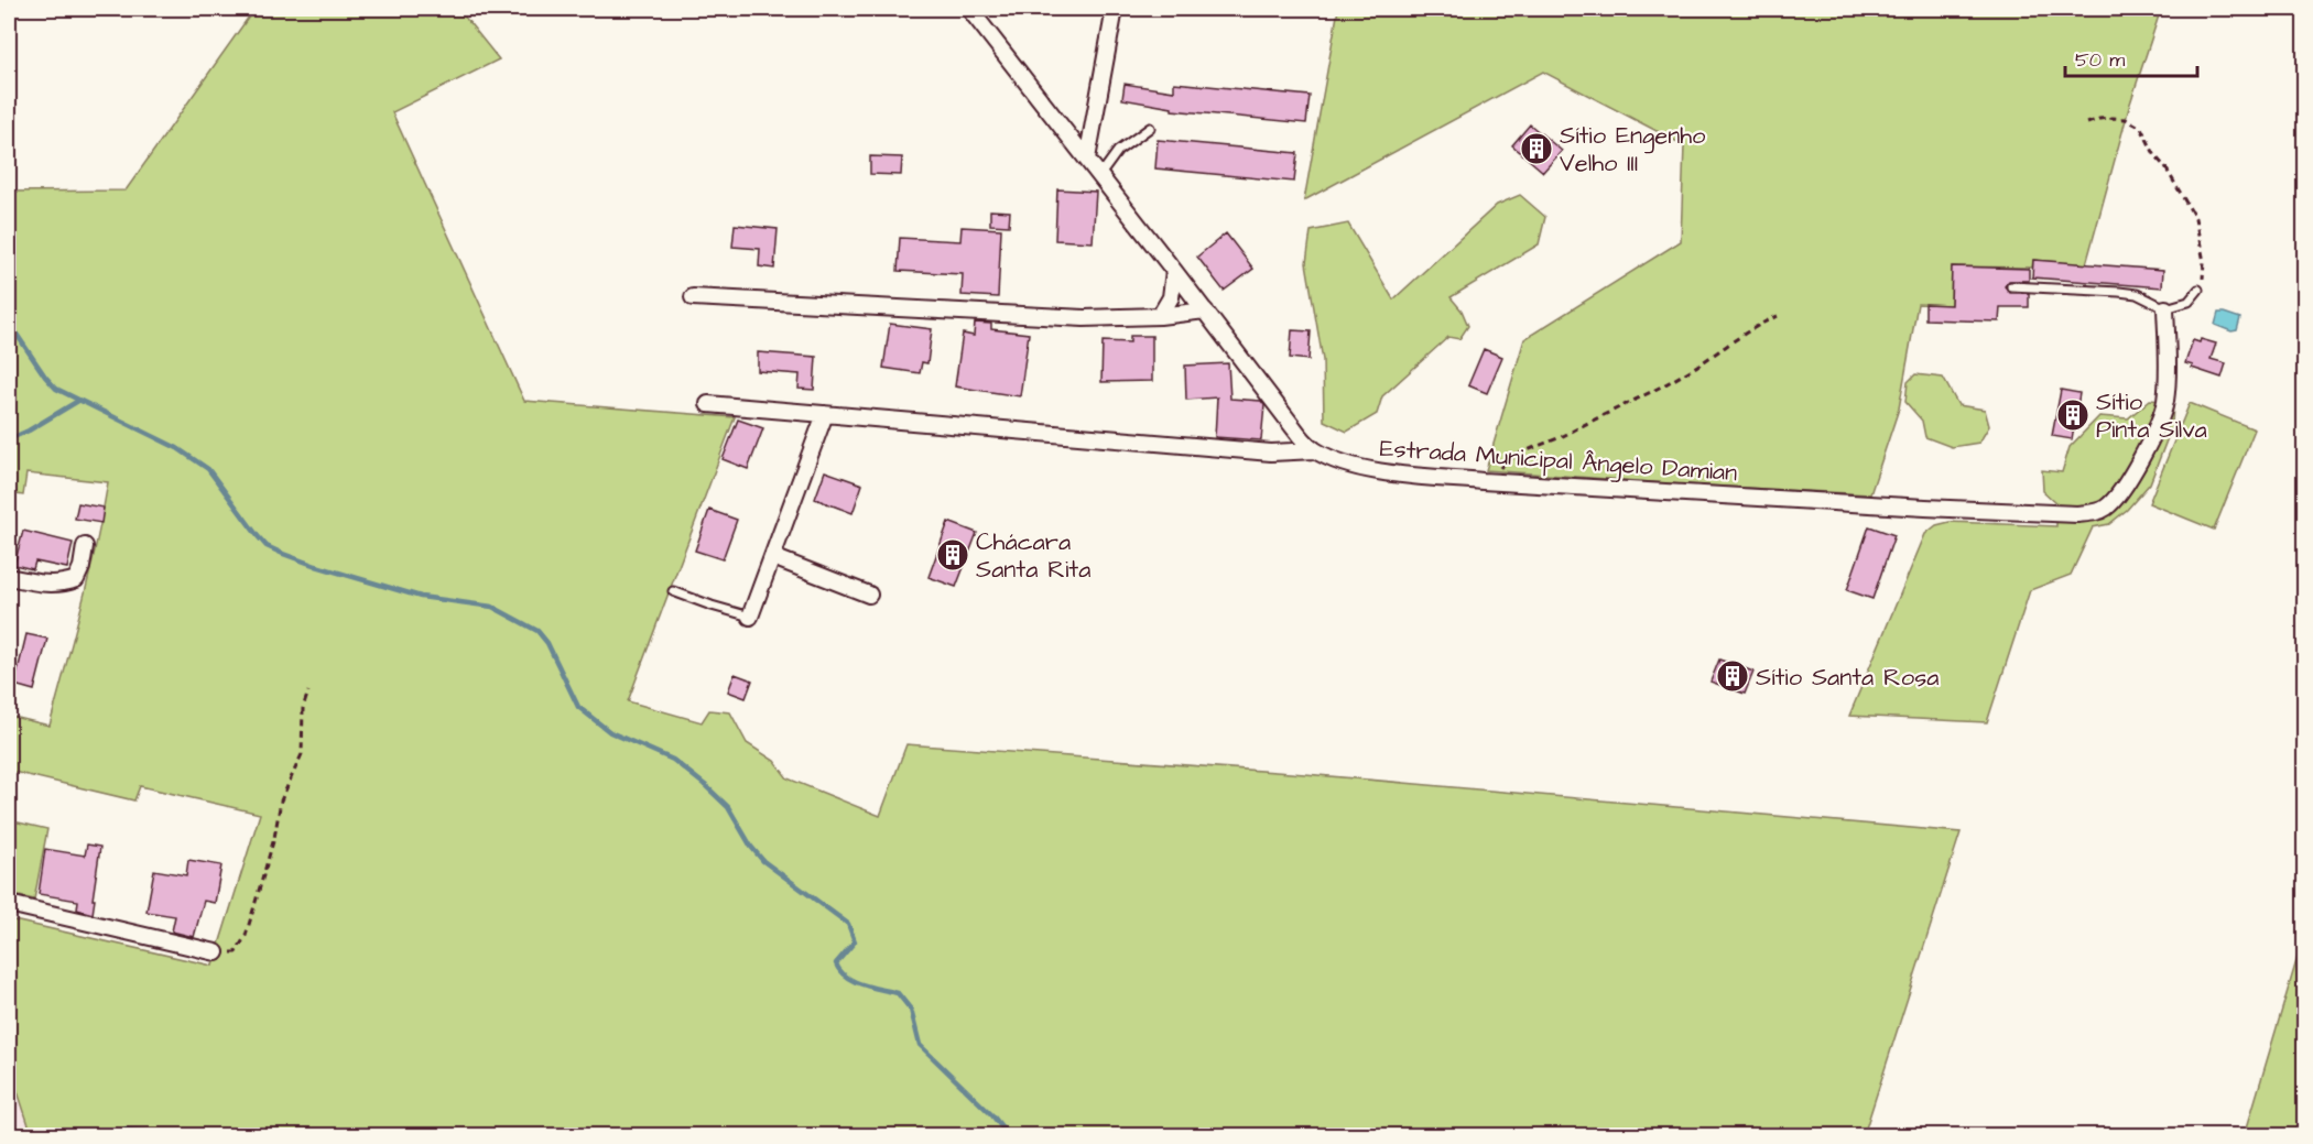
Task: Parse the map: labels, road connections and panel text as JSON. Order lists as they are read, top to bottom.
{
  "streets": {
    "street": ["Estrada Municipal Ângelo Damian"]
  },
  "places": {
    "building": [
      "Sítio Engenho Velho III",
      "Sítio Pinta Silva",
      "Chácara Santa Rita",
      "Sítio Santa Rosa"
    ]
  },
  "scale_bar": "50 m"
}
